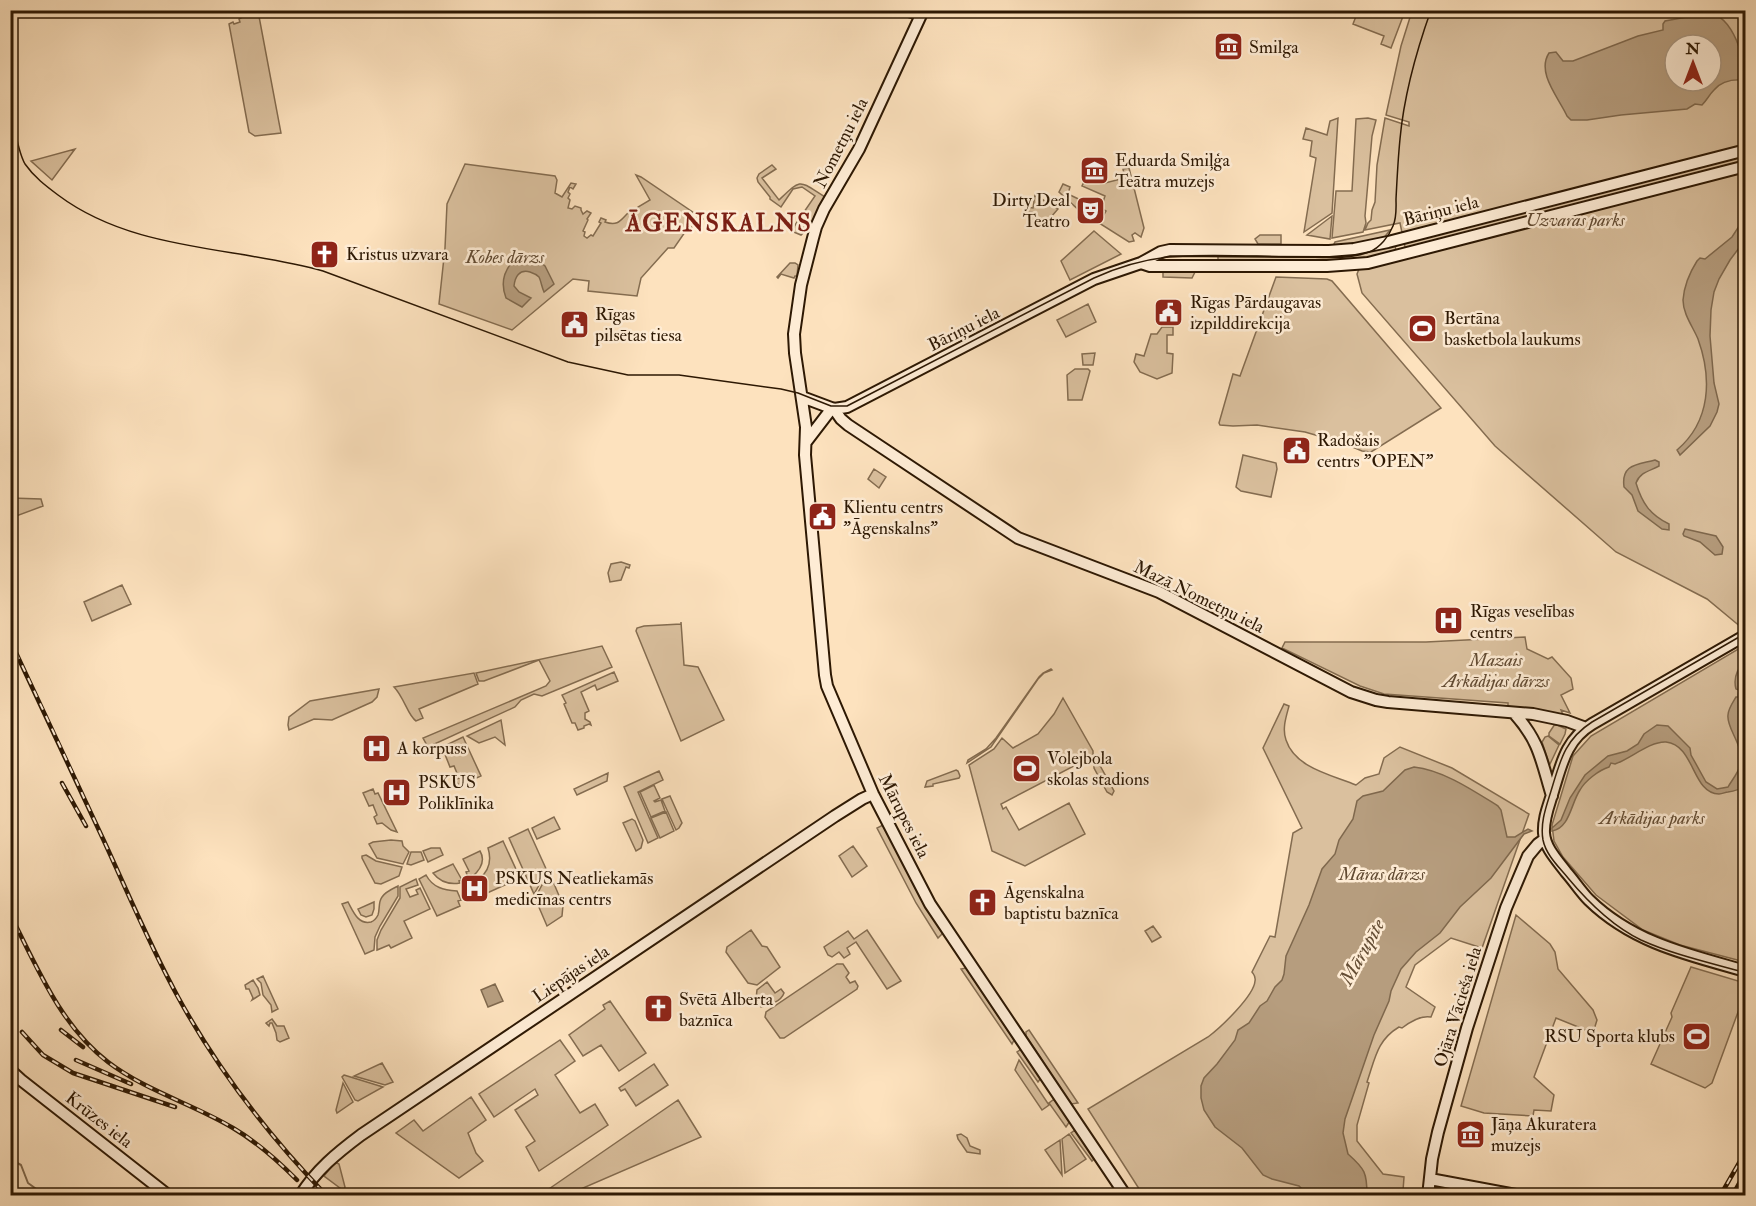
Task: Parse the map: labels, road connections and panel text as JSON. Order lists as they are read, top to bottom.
{
  "streets": {
    "street": [
      "Nometņu iela",
      "Bāriņu iela",
      "Mazā Nometņu iela",
      "Mārupes iela",
      "Liepājas iela",
      "Ojāra Vācieša iela",
      "Krūzes iela"
    ]
  },
  "crossings": [
    ["Nometņu iela", "Mārupes iela"],
    ["Bāriņu iela", "Mazā Nometņu iela"],
    ["Mārupes iela", "Liepājas iela"]
  ],
  "districts": ["ĀGENSKALNS"],
  "water": ["Mārupīte"],
  "parks": [
    "Uzvaras parks",
    "Kobes dārzs",
    "Mazais Arkādijas dārzs",
    "Arkādijas parks",
    "Māras dārzs"
  ],
  "places": {
    "museum": ["Smilga", "Eduarda Smiļģa Teātra muzejs", "Jāņa Akuratera muzejs"],
    "theatre": ["Dirty Deal Teatro"],
    "church": ["Kristus uzvara", "Āgenskalna baptistu baznīca", "Svētā Alberta baznīca"],
    "public building": [
      "Rīgas Pārdaugavas izpilddirekcija",
      "Rīgas pilsētas tiesa",
      "Radošais centrs \"OPEN\"",
      "Klientu centrs \"Āgenskalns\""
    ],
    "sports": ["Bertāna basketbola laukums", "Volejbola skolas stadions", "RSU Sporta klubs"],
    "hospital": [
      "Rīgas veselības centrs",
      "A korpuss",
      "PSKUS Poliklīnika",
      "PSKUS Neatliekamās medicīnas centrs"
    ]
  },
  "north": "top"
}
